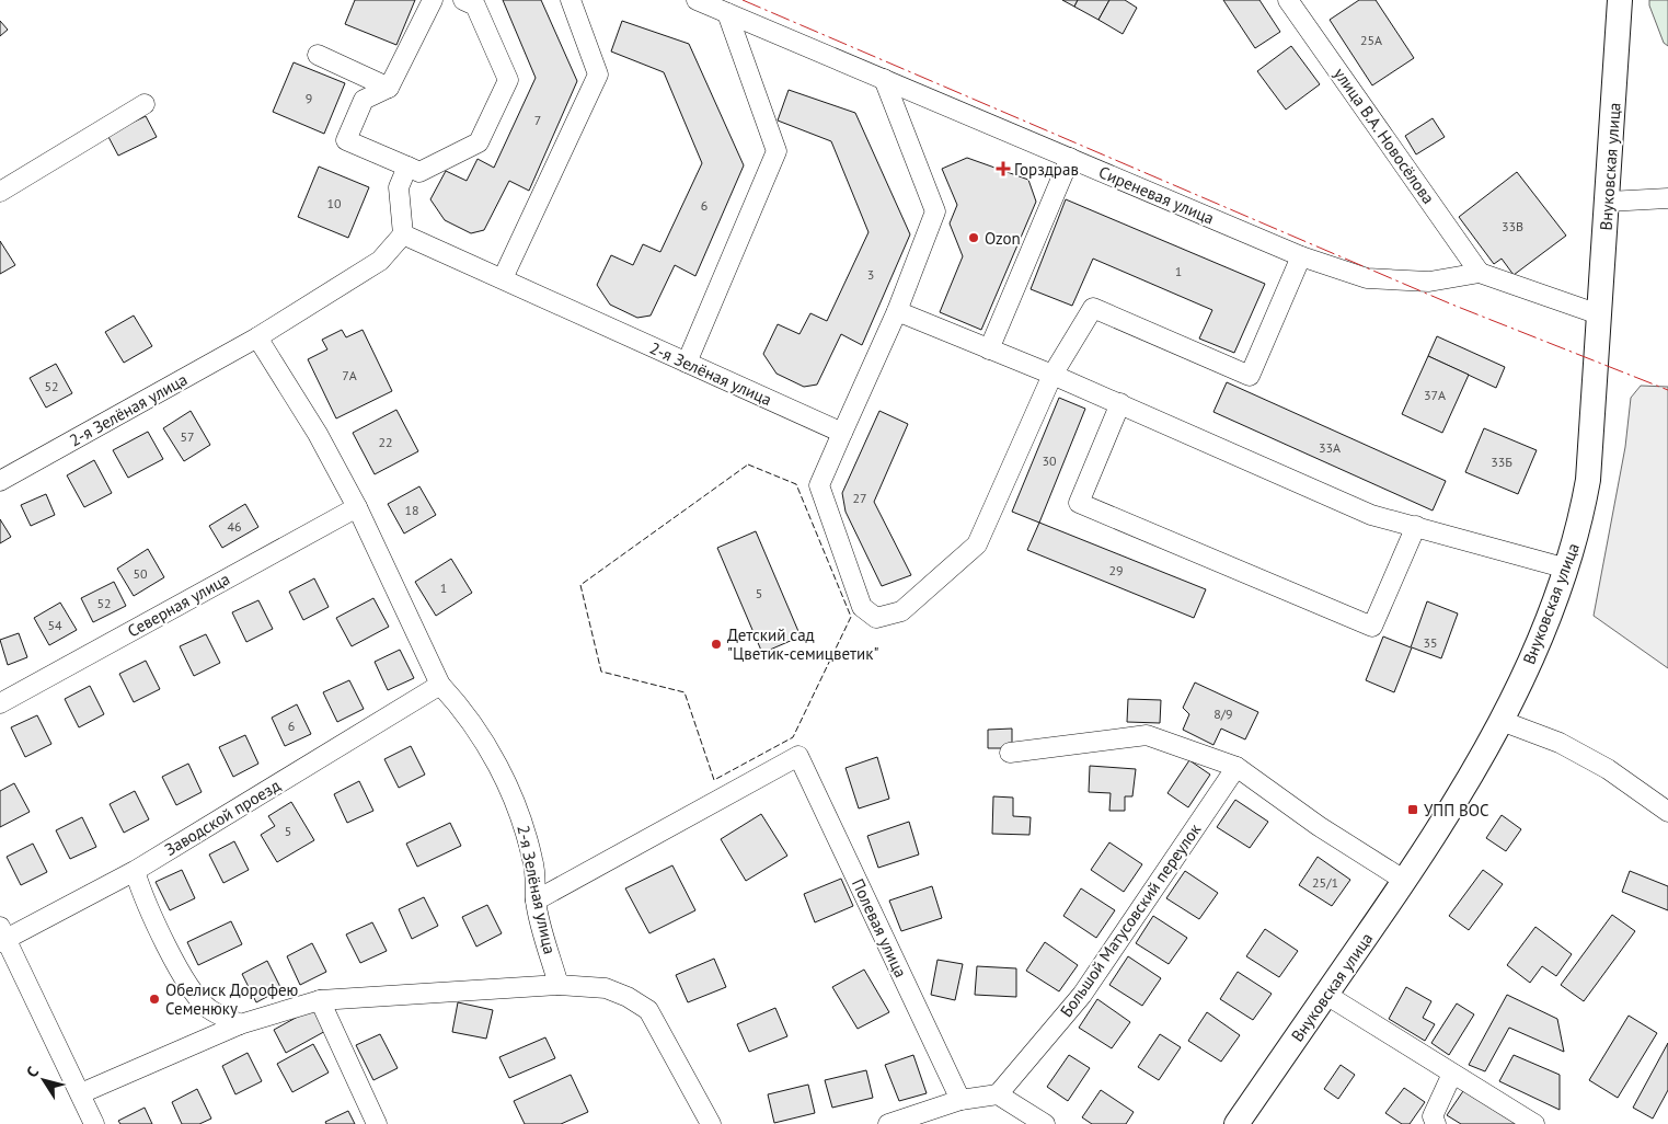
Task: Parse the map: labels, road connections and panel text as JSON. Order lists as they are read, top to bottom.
{
  "streets": {
    "main road": ["Внуковская улица"],
    "street": [
      "улица В.А. Новосёлова",
      "Сиреневая улица",
      "2-я Зелёная улица",
      "Северная улица",
      "Заводской проезд",
      "Большой Матусовский переулок",
      "Полевая улица"
    ]
  },
  "crossings": [
    ["улица В.А. Новосёлова", "Сиреневая улица"],
    ["Внуковская улица", "Сиреневая улица"],
    ["2-я Зелёная улица", "Северная улица"],
    ["2-я Зелёная улица", "Заводской проезд"],
    ["2-я Зелёная улица", "Полевая улица"]
  ],
  "places": {
    "health": ["Горздрав"],
    "other": ["Ozon", "Детский сад \"Цветик-семицветик\"", "Обелиск Дорофею Семенюку"],
    "transit": ["УПП ВОС"]
  },
  "house_numbers": [
    "25А",
    "9",
    "7",
    "10",
    "6",
    "33В",
    "1",
    "3",
    "7А",
    "52",
    "37А",
    "57",
    "22",
    "33А",
    "30",
    "33Б",
    "27",
    "18",
    "46",
    "29",
    "50",
    "1",
    "5",
    "52",
    "54",
    "35",
    "8/9",
    "6",
    "5",
    "25/1"
  ],
  "north": "top left"
}
